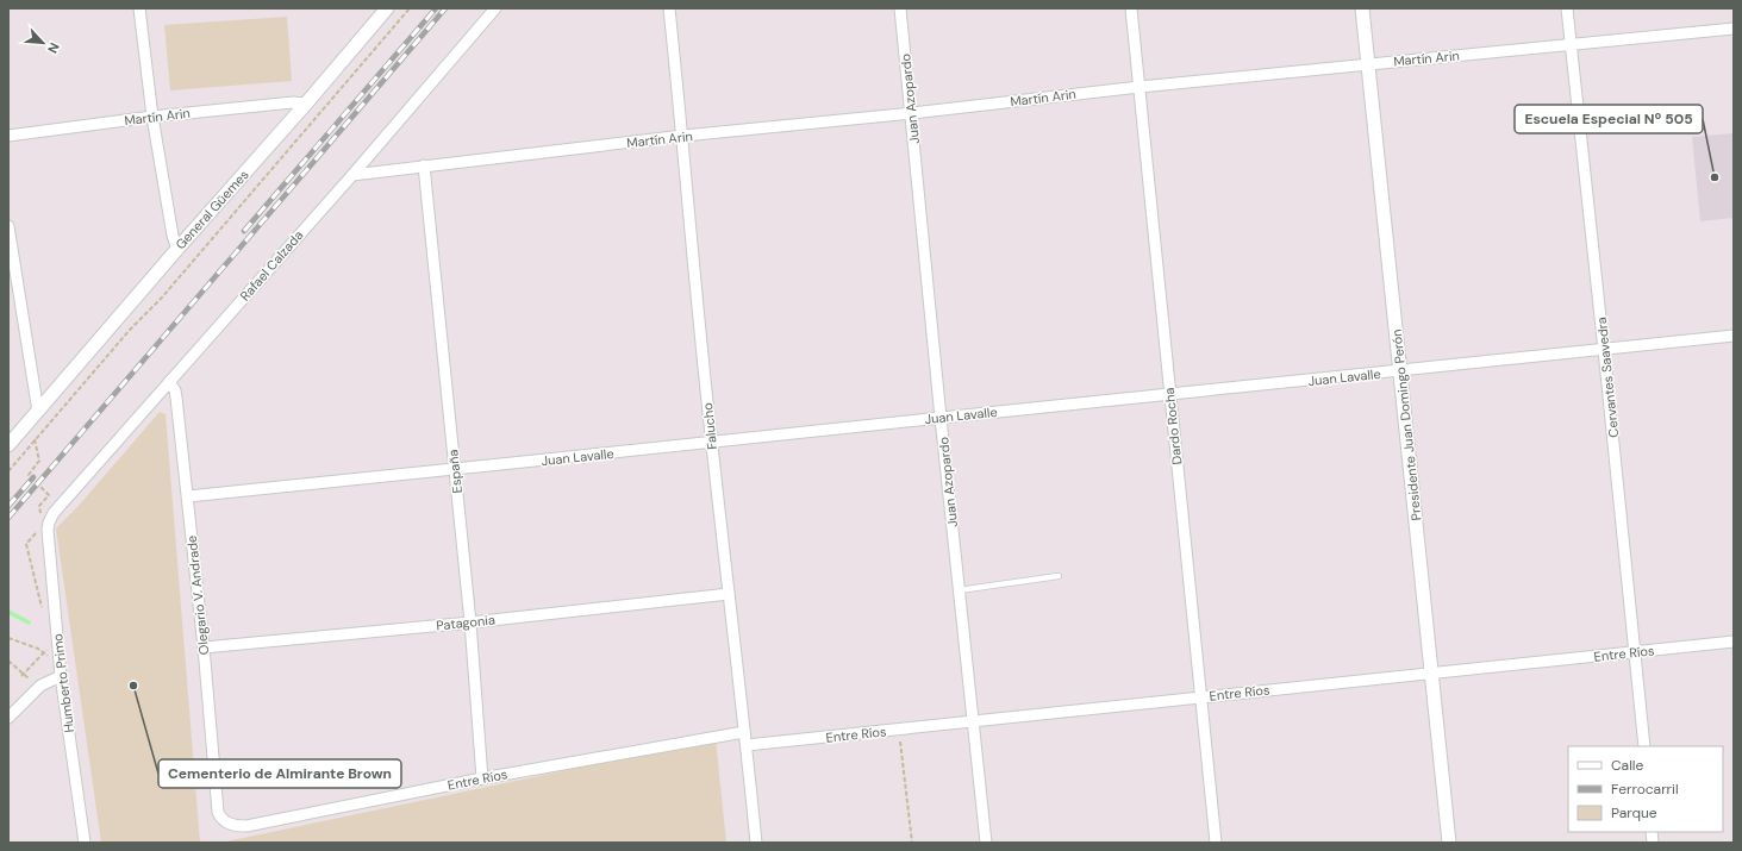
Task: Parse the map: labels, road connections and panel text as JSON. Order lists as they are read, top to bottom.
{
  "streets": {
    "street": [
      "Martín Arin",
      "Juan Azopardo",
      "General Güemes",
      "Rafael Calzada",
      "Juan Lavalle",
      "Cervantes Saavedra",
      "Presidente Juan Domingo Perón",
      "Falucho",
      "Dardo Rocha",
      "España",
      "Olegario V. Andrade",
      "Patagonia",
      "Entre Ríos",
      "Humberto Primo"
    ]
  },
  "crossings": [
    ["Martín Arin", "Juan Azopardo"],
    ["Martín Arin", "General Güemes"],
    ["Martín Arin", "Rafael Calzada"],
    ["Martín Arin", "Cervantes Saavedra"],
    ["Martín Arin", "Presidente Juan Domingo Perón"],
    ["Martín Arin", "Falucho"],
    ["Martín Arin", "Dardo Rocha"],
    ["Martín Arin", "España"],
    ["Juan Azopardo", "Juan Lavalle"],
    ["Juan Azopardo", "Entre Ríos"],
    ["Rafael Calzada", "Olegario V. Andrade"],
    ["Rafael Calzada", "Humberto Primo"],
    ["Juan Lavalle", "Cervantes Saavedra"],
    ["Juan Lavalle", "Presidente Juan Domingo Perón"],
    ["Juan Lavalle", "Falucho"],
    ["Juan Lavalle", "Dardo Rocha"],
    ["Juan Lavalle", "España"],
    ["Juan Lavalle", "Olegario V. Andrade"],
    ["Cervantes Saavedra", "Entre Ríos"],
    ["Presidente Juan Domingo Perón", "Entre Ríos"],
    ["Falucho", "Patagonia"],
    ["Falucho", "Entre Ríos"],
    ["Dardo Rocha", "Entre Ríos"],
    ["España", "Patagonia"],
    ["España", "Entre Ríos"],
    ["Olegario V. Andrade", "Patagonia"],
    ["Olegario V. Andrade", "Entre Ríos"]
  ],
  "places": ["Escuela Especial Nº 505", "Cementerio de Almirante Brown"],
  "legend": ["Calle", "Ferrocarril", "Parque"],
  "north": "bottom right"
}
